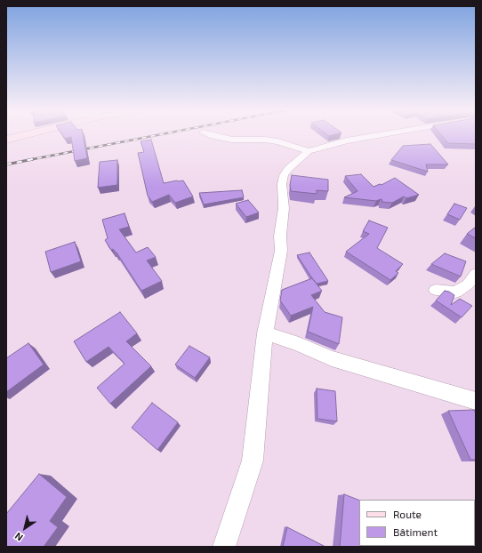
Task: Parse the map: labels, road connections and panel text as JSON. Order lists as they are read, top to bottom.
{
  "legend": ["Route", "Bâtiment"],
  "north": "bottom left"
}
